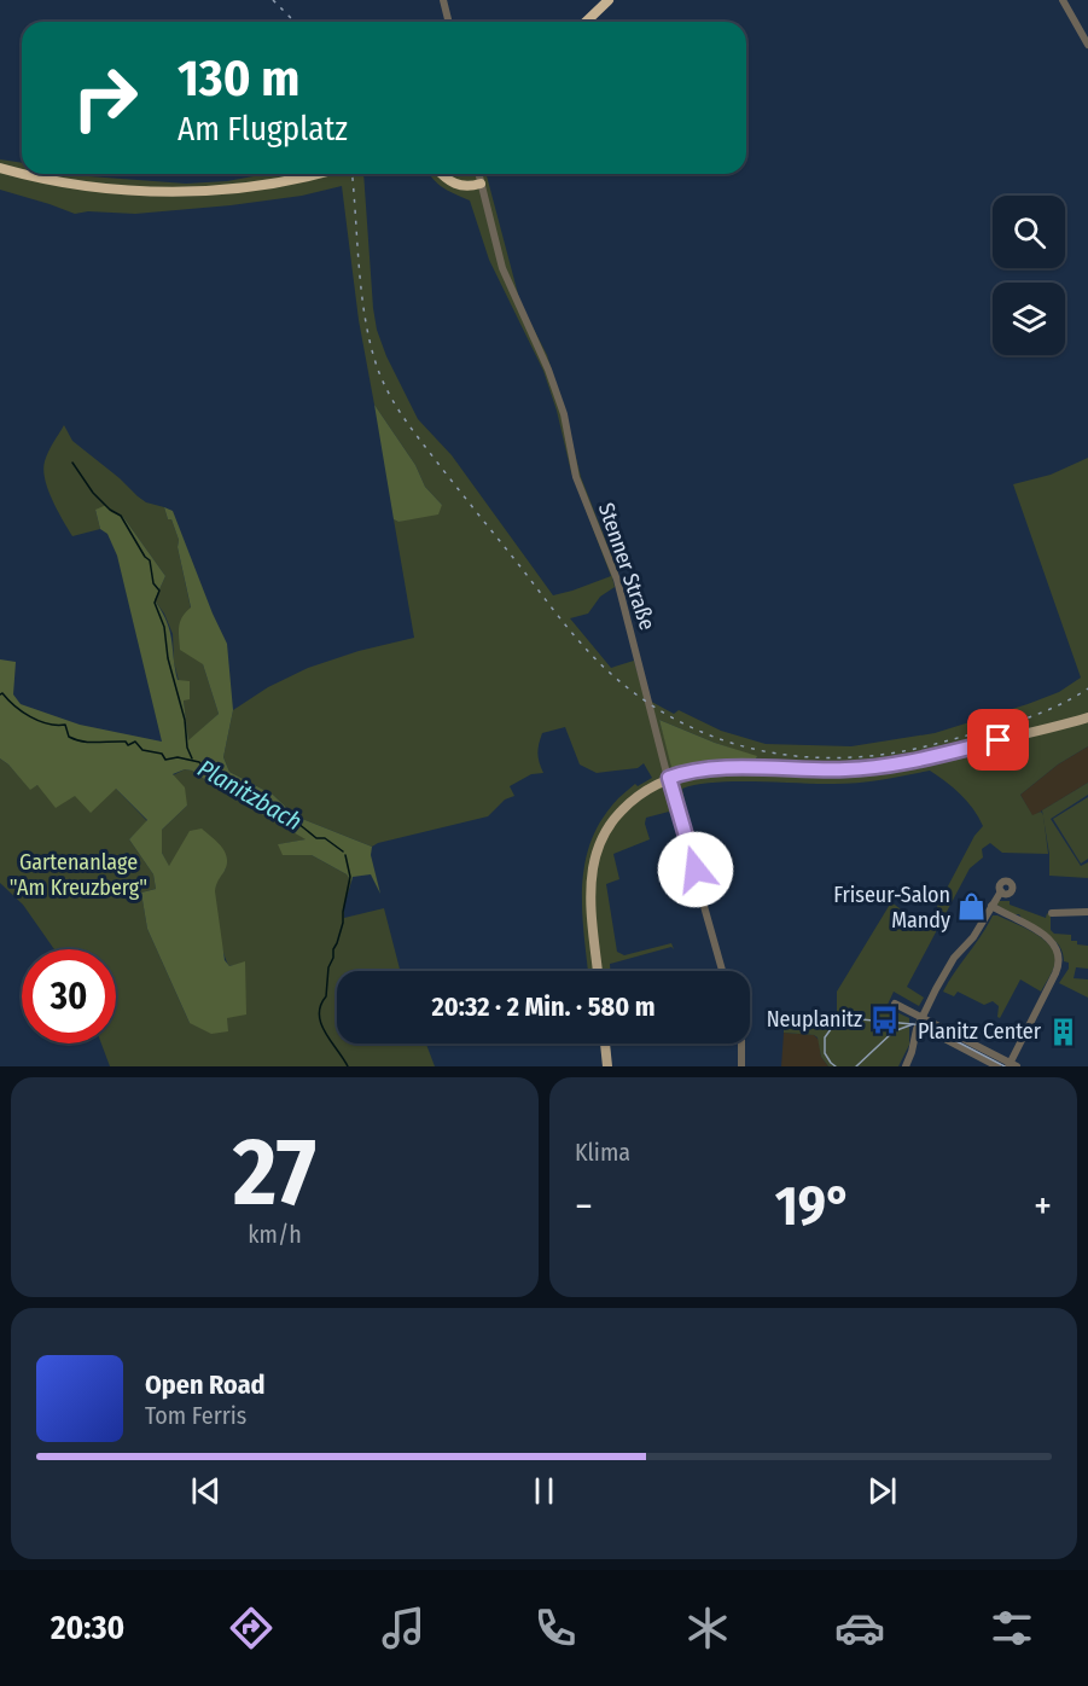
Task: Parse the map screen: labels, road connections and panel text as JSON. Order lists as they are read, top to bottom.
{
  "streets": {
    "street": ["Stenner Straße"]
  },
  "water": ["Planitzbach"],
  "parks": ["Gartenanlage \"Am Kreuzberg\""],
  "places": {
    "shop": ["Friseur-Salon Mandy"],
    "bus stop": ["Neuplanitz"],
    "building": ["Planitz Center"]
  },
  "page": {
    "turn": ["130 m", "Am Flugplatz"],
    "limit": "30",
    "trip": "20:32 · 2 Min. · 580 m",
    "tile": [
      ["27", "km/h"],
      "Klima"
    ],
    "heat": ["−", "19°", "+"],
    "song": ["Open Road", "Tom Ferris"],
    "tabs": "20:30"
  }
}
